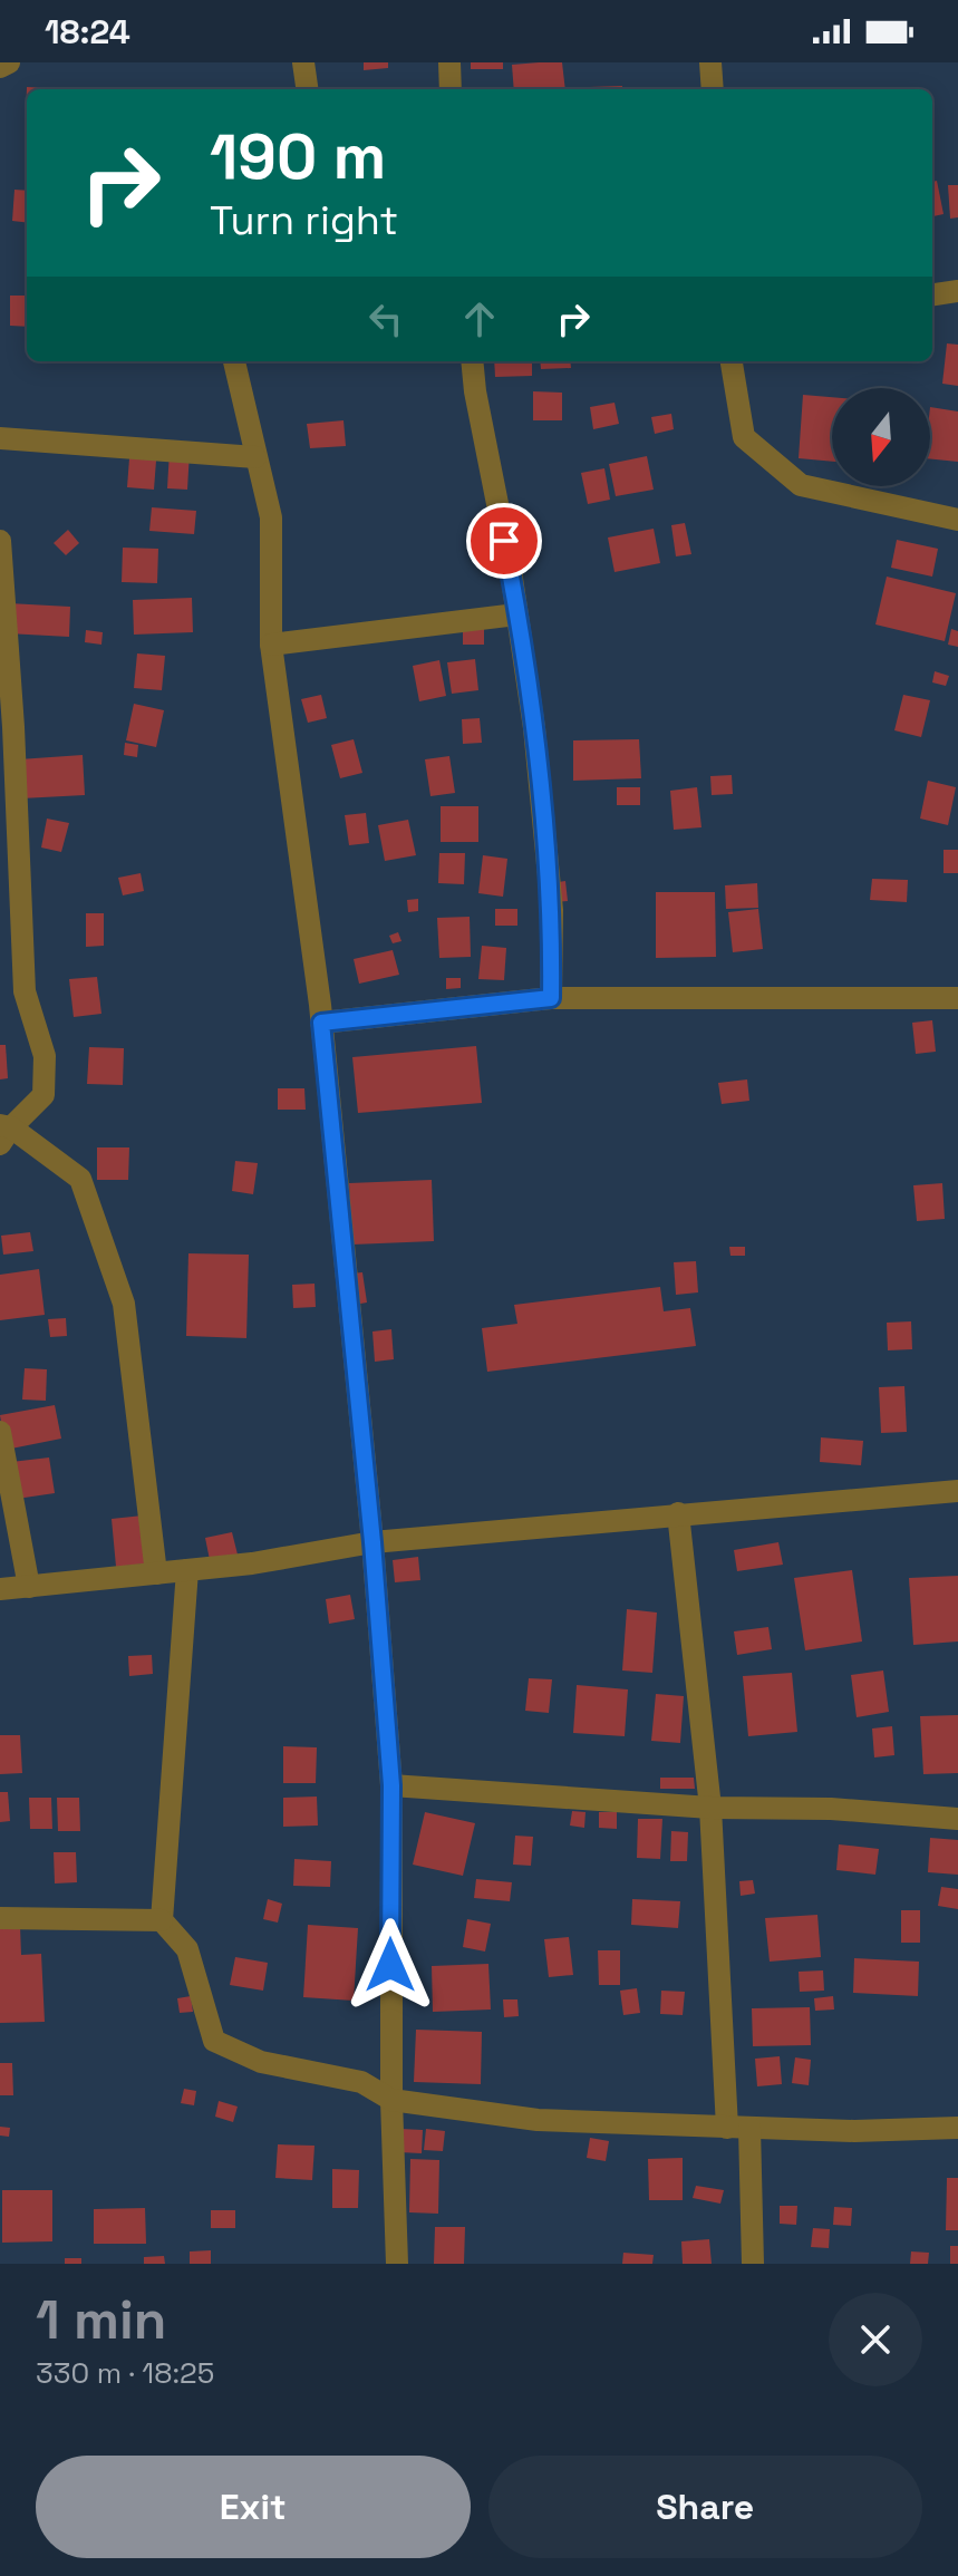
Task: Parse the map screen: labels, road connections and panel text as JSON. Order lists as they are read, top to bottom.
{
  "north": "bottom",
  "page": {
    "status": "18:24",
    "turn": ["190 m", "Turn right"],
    "heading": ["1 min", "330 m · 18:25"],
    "buttons": ["Exit", "Share"]
  }
}
